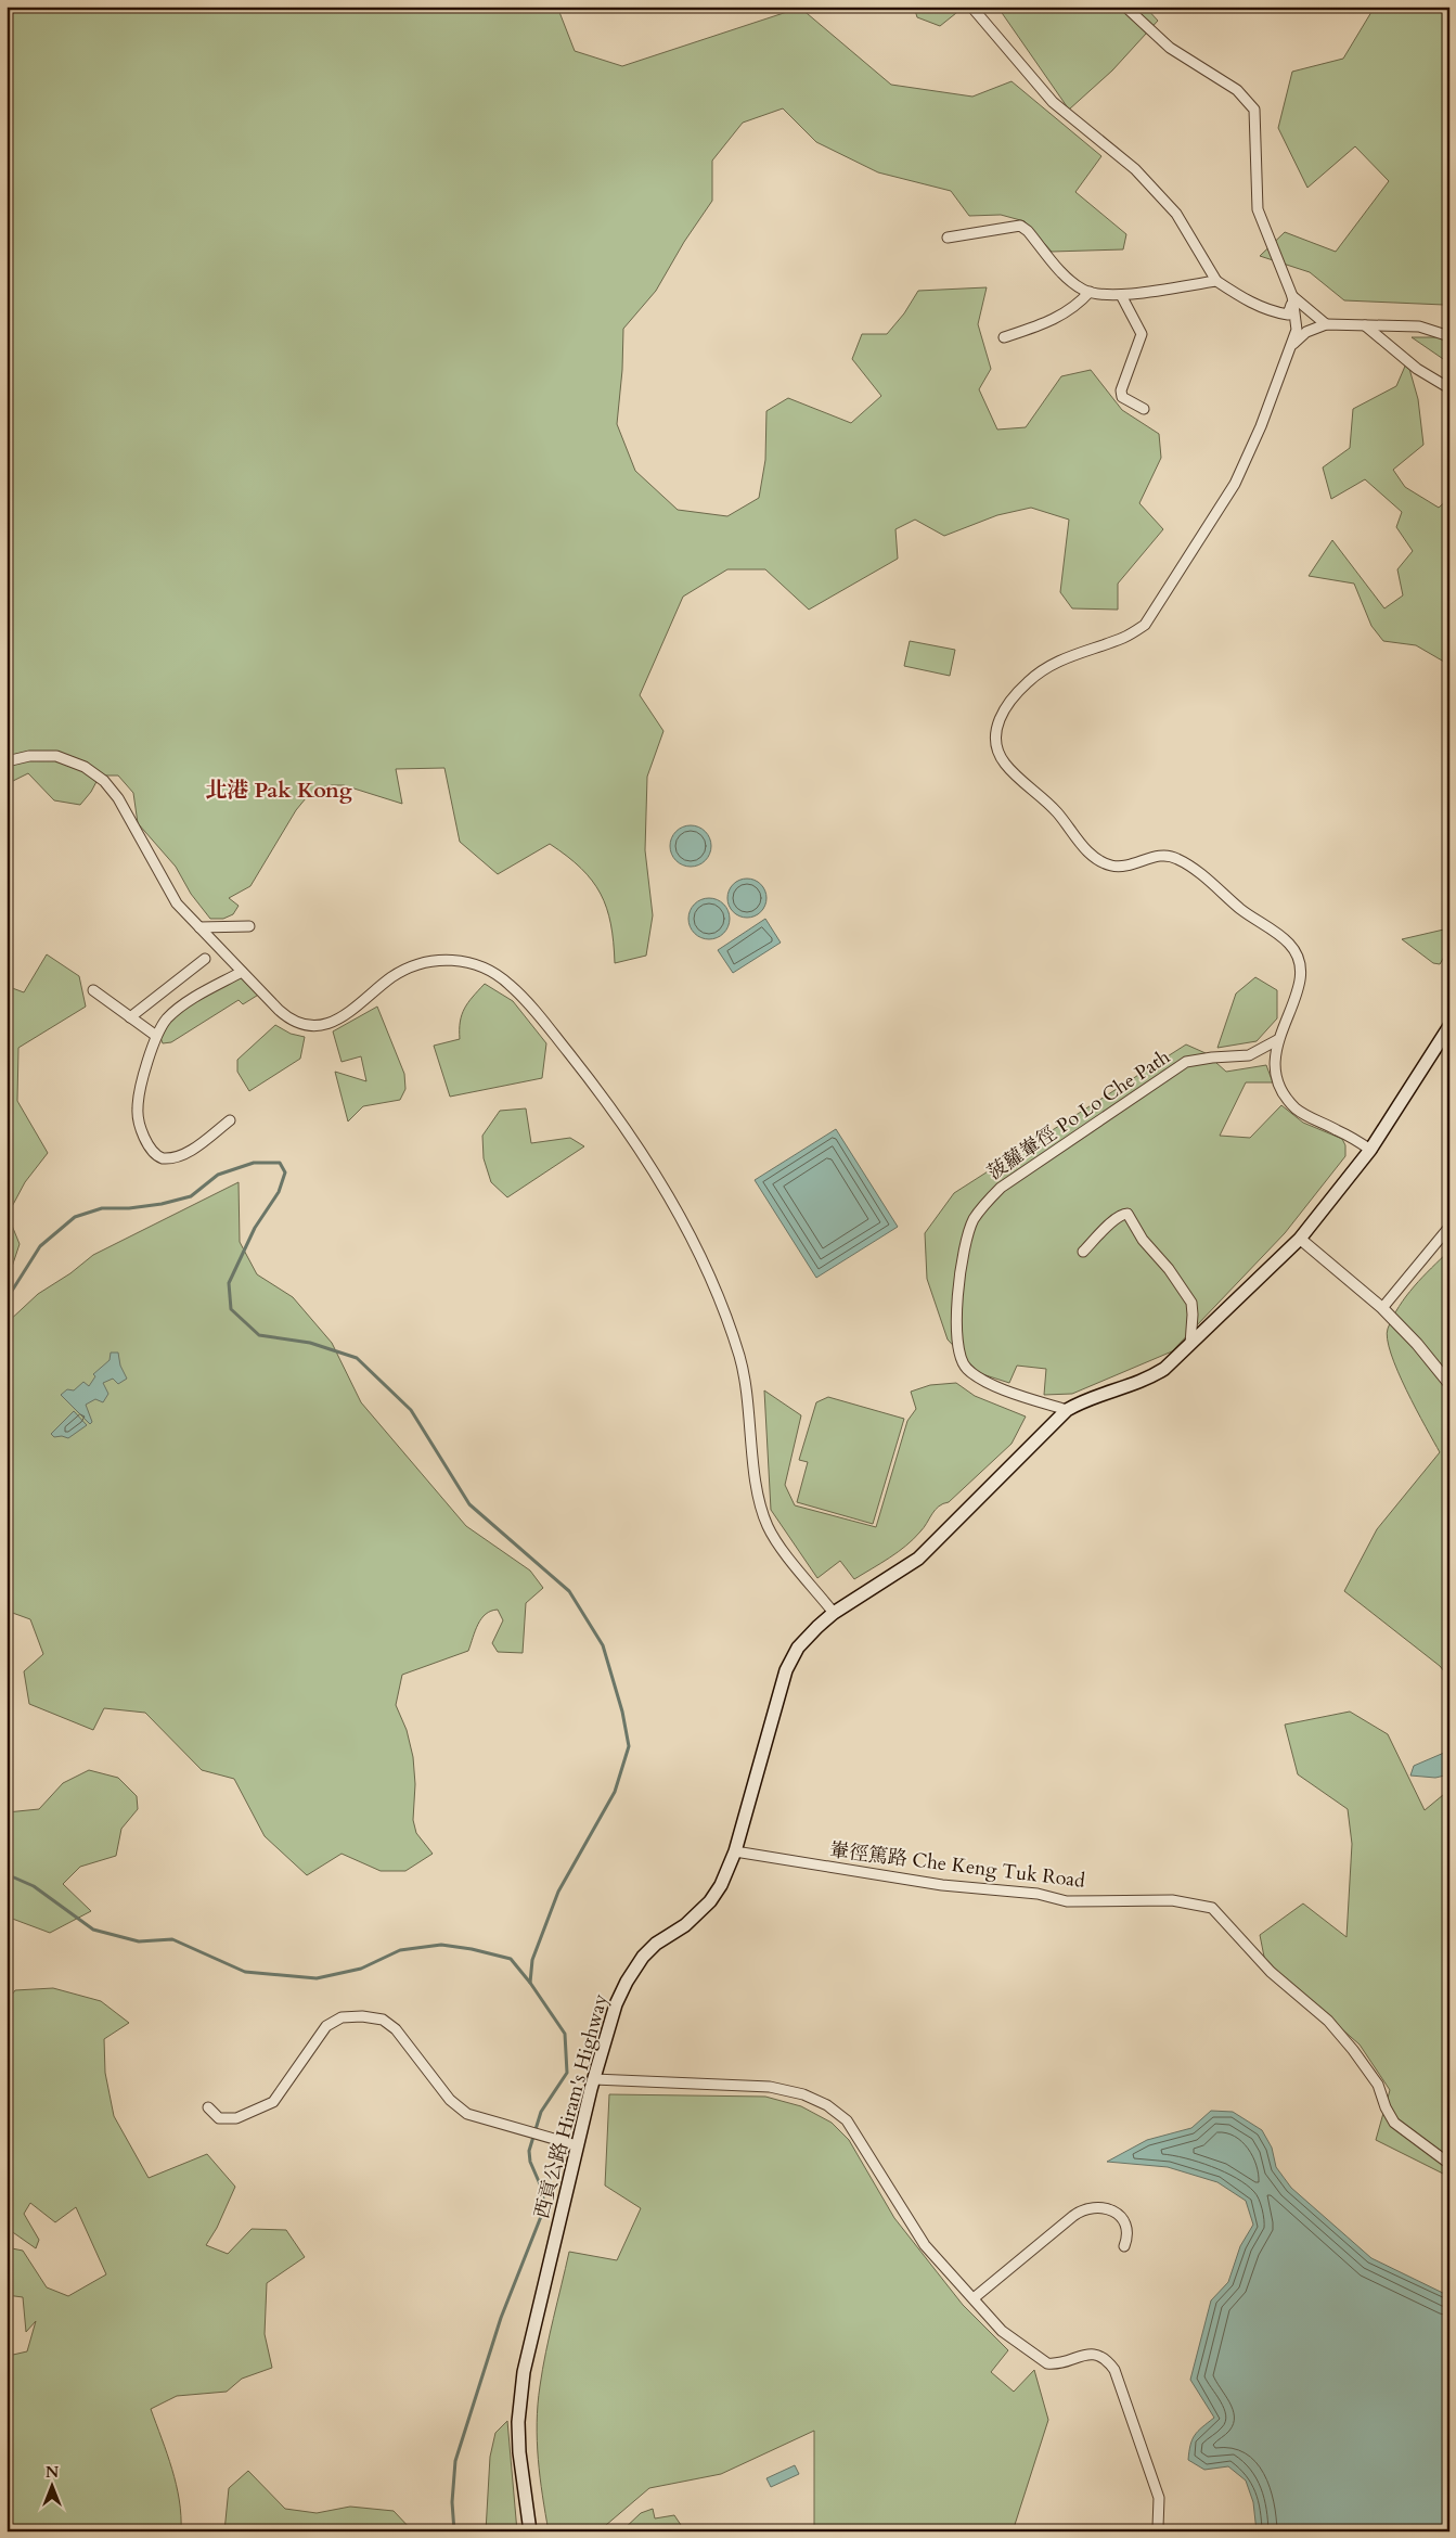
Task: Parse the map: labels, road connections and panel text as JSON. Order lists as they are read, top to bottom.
{
  "streets": {
    "main road": ["西貢公路 Hiram's Highway"],
    "street": ["菠蘿輋徑 Po Lo Che Path", "輋徑篤路 Che Keng Tuk Road"]
  },
  "crossings": [
    ["菠蘿輋徑 Po Lo Che Path", "西貢公路 Hiram's Highway"],
    ["輋徑篤路 Che Keng Tuk Road", "西貢公路 Hiram's Highway"]
  ],
  "districts": ["北港 Pak Kong"],
  "north": "top"
}
